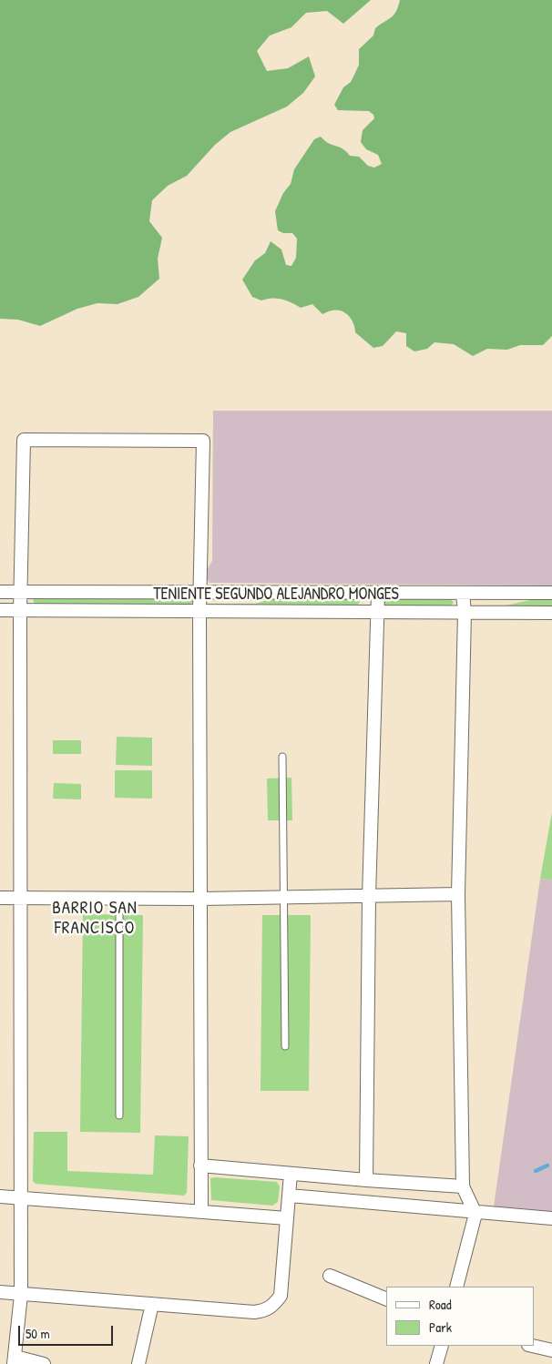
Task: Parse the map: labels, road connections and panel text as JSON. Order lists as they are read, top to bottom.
{
  "streets": {
    "street": ["TENIENTE SEGUNDO ALEJANDRO MONGES"]
  },
  "districts": ["BARRIO SAN FRANCISCO"],
  "legend": ["Road", "Park"],
  "scale_bar": "50 m"
}
